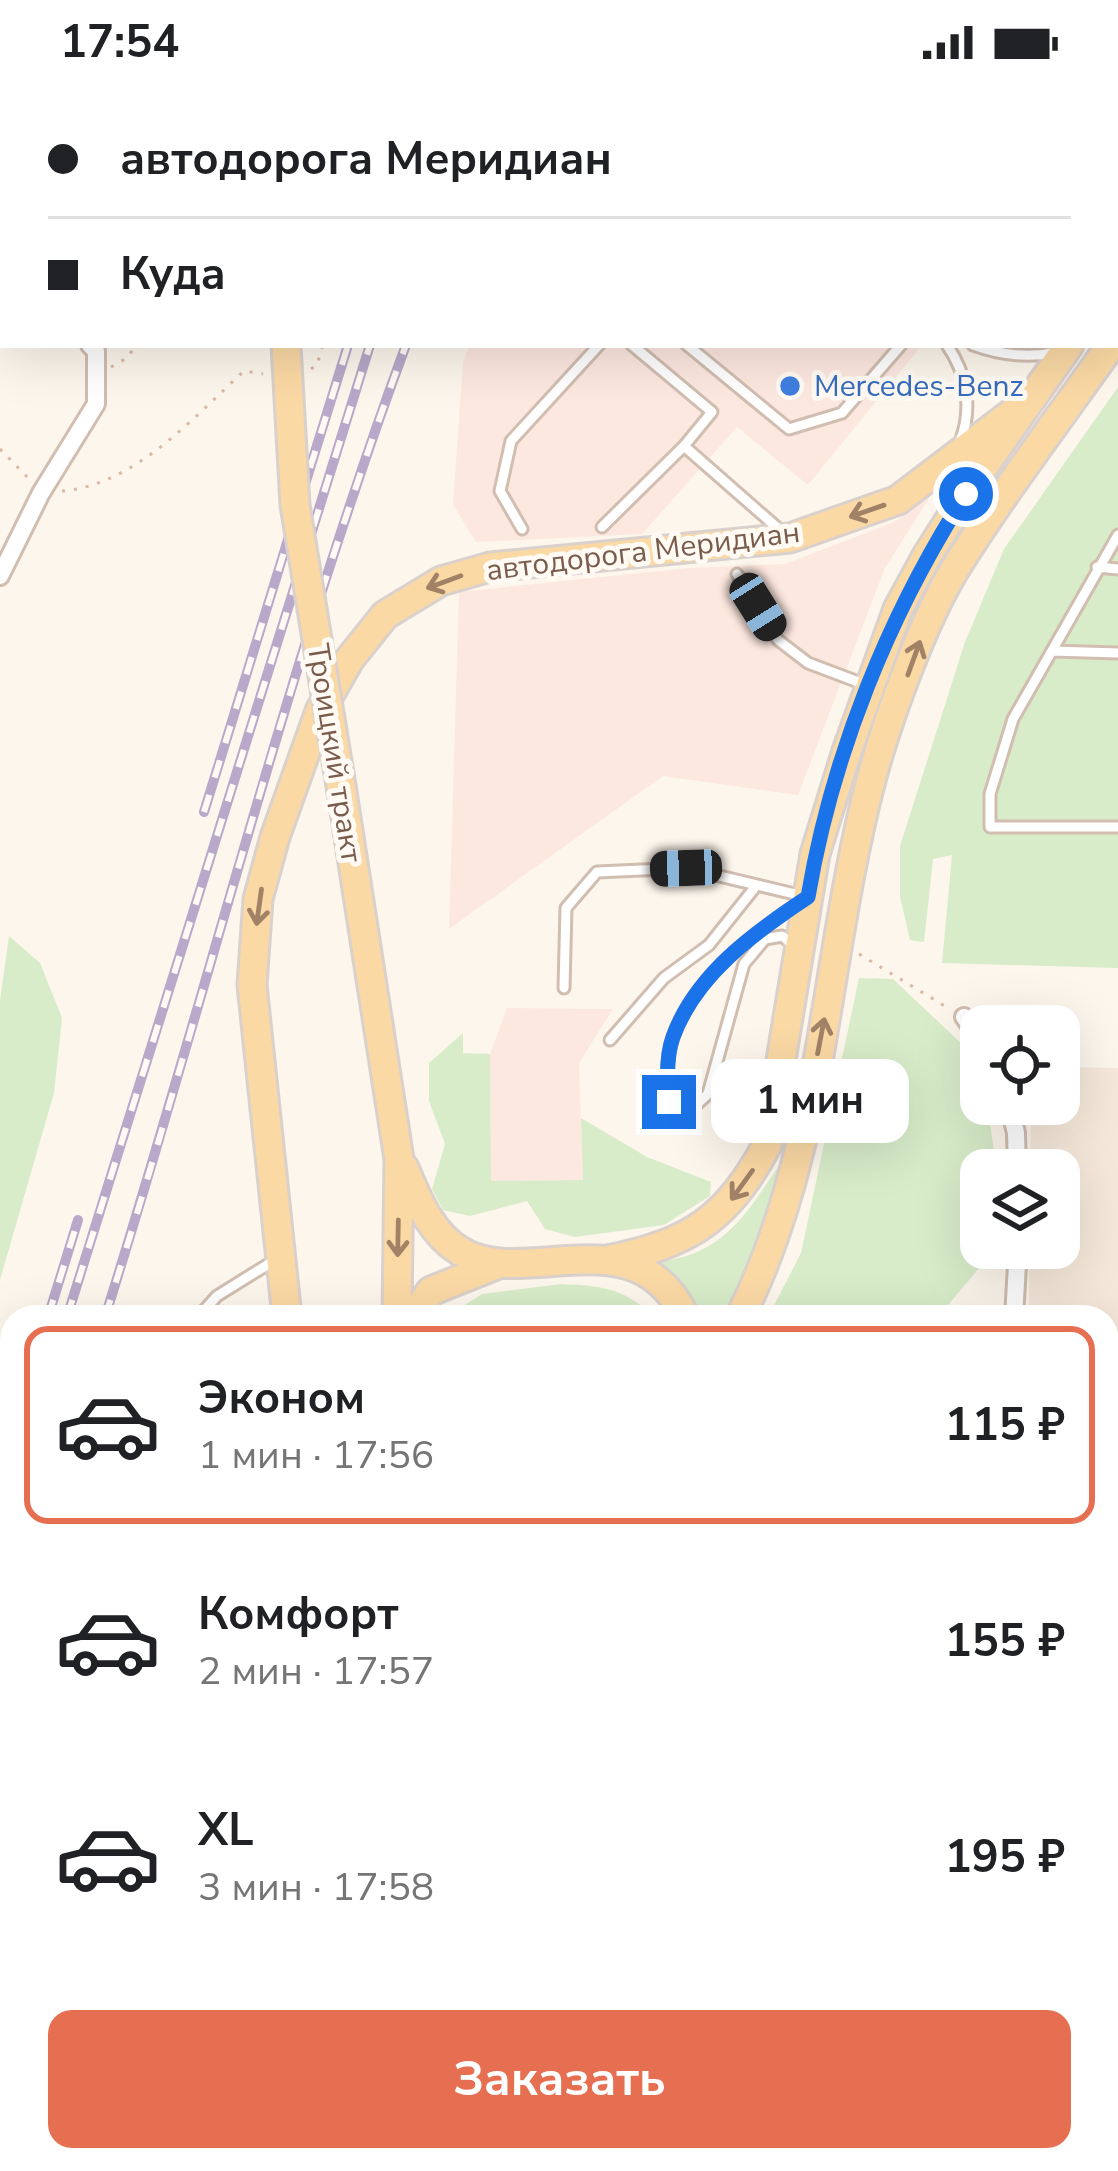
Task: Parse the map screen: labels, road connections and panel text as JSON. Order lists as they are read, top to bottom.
{
  "streets": {
    "main road": ["автодорога Меридиан", "Троицкий тракт"]
  },
  "crossings": [
    ["автодорога Меридиан", "Троицкий тракт"]
  ],
  "places": ["Mercedes-Benz"],
  "page": {
    "status": "17:54",
    "banner": ["автодорога Меридиан", "Куда"],
    "bubble": "1 мин",
    "list": [
      {
        "name": "Эконом",
        "note": "1 мин · 17:56",
        "value": "115 ₽"
      },
      {
        "name": "Комфорт",
        "note": "2 мин · 17:57",
        "value": "155 ₽"
      },
      {
        "name": "XL",
        "note": "3 мин · 17:58",
        "value": "195 ₽"
      }
    ],
    "buttons": "Заказать"
  }
}
